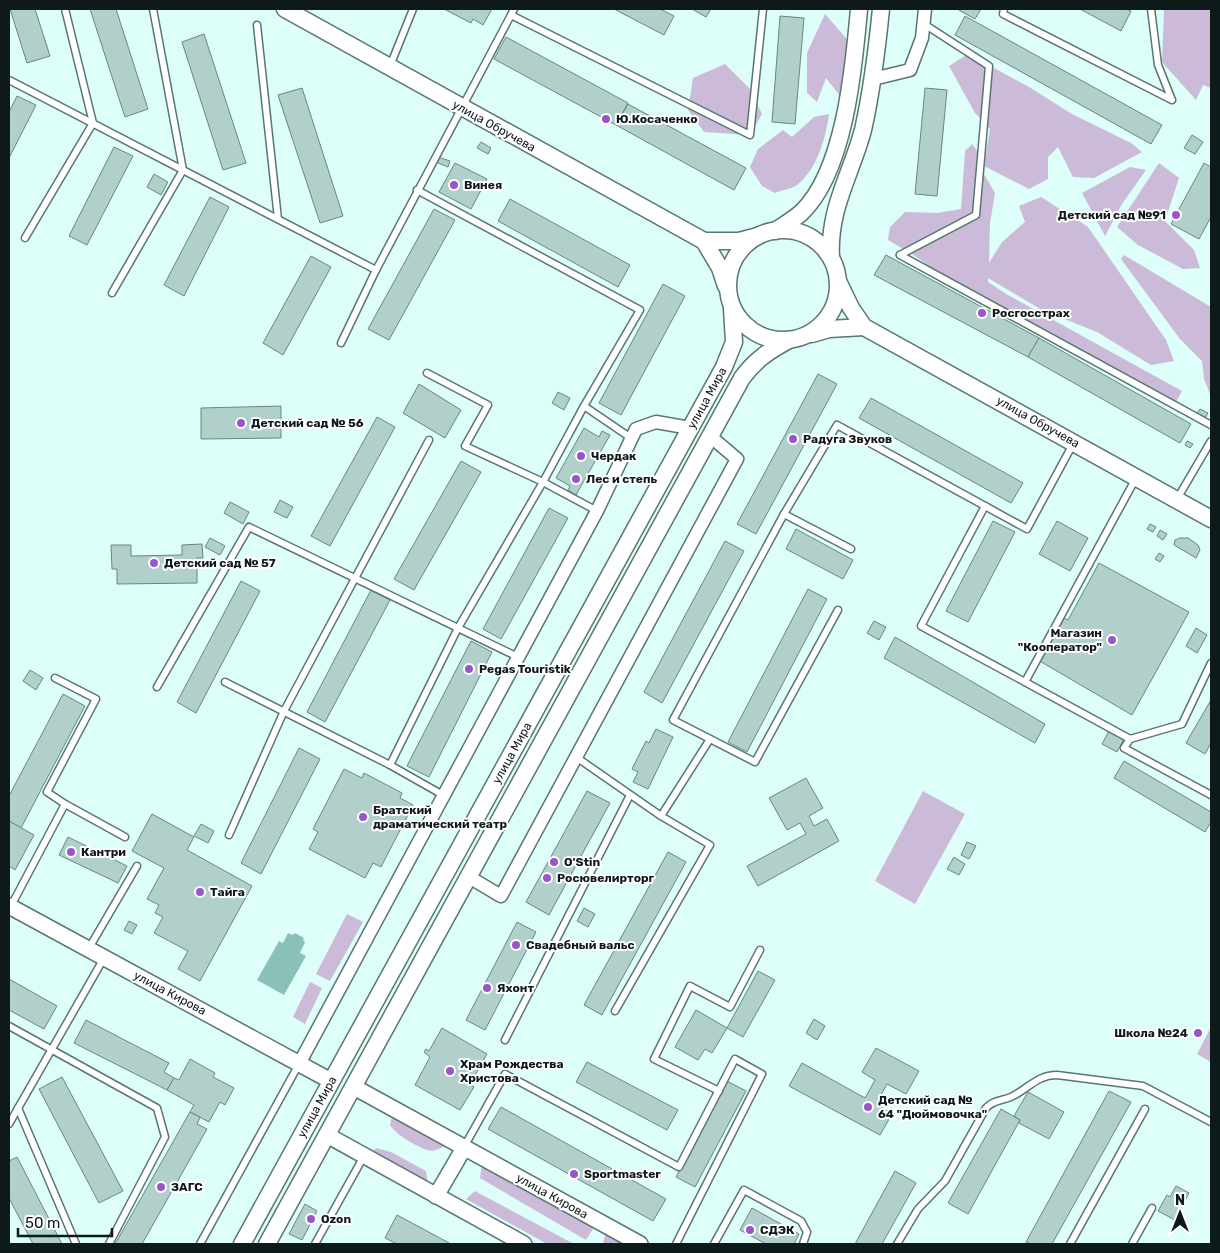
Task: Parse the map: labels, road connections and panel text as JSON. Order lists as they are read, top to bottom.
{
  "streets": {
    "main road": ["улица Обручева", "улица Мира"],
    "street": ["улица Кирова"]
  },
  "crossings": [
    ["улица Обручева", "улица Мира"],
    ["улица Мира", "улица Кирова"]
  ],
  "places": [
    "Ю.Косаченко",
    "Винея",
    "Детский сад №91",
    "Росгосстрах",
    "Детский сад № 56",
    "Радуга Звуков",
    "Чердак",
    "Лес и степь",
    "Детский сад № 57",
    "Магазин \"Кооператор\"",
    "Pegas Touristik",
    "Братский драматический театр",
    "Кантри",
    "O'Stin",
    "Росювелирторг",
    "Тайга",
    "Свадебный вальс",
    "Яхонт",
    "Школа №24",
    "Храм Рождества Христова",
    "Детский сад № 64 \"Дюймовочка\"",
    "Sportmaster",
    "ЗАГС",
    "Ozon",
    "СДЭК"
  ],
  "scale_bar": "50 m",
  "north": "top"
}
